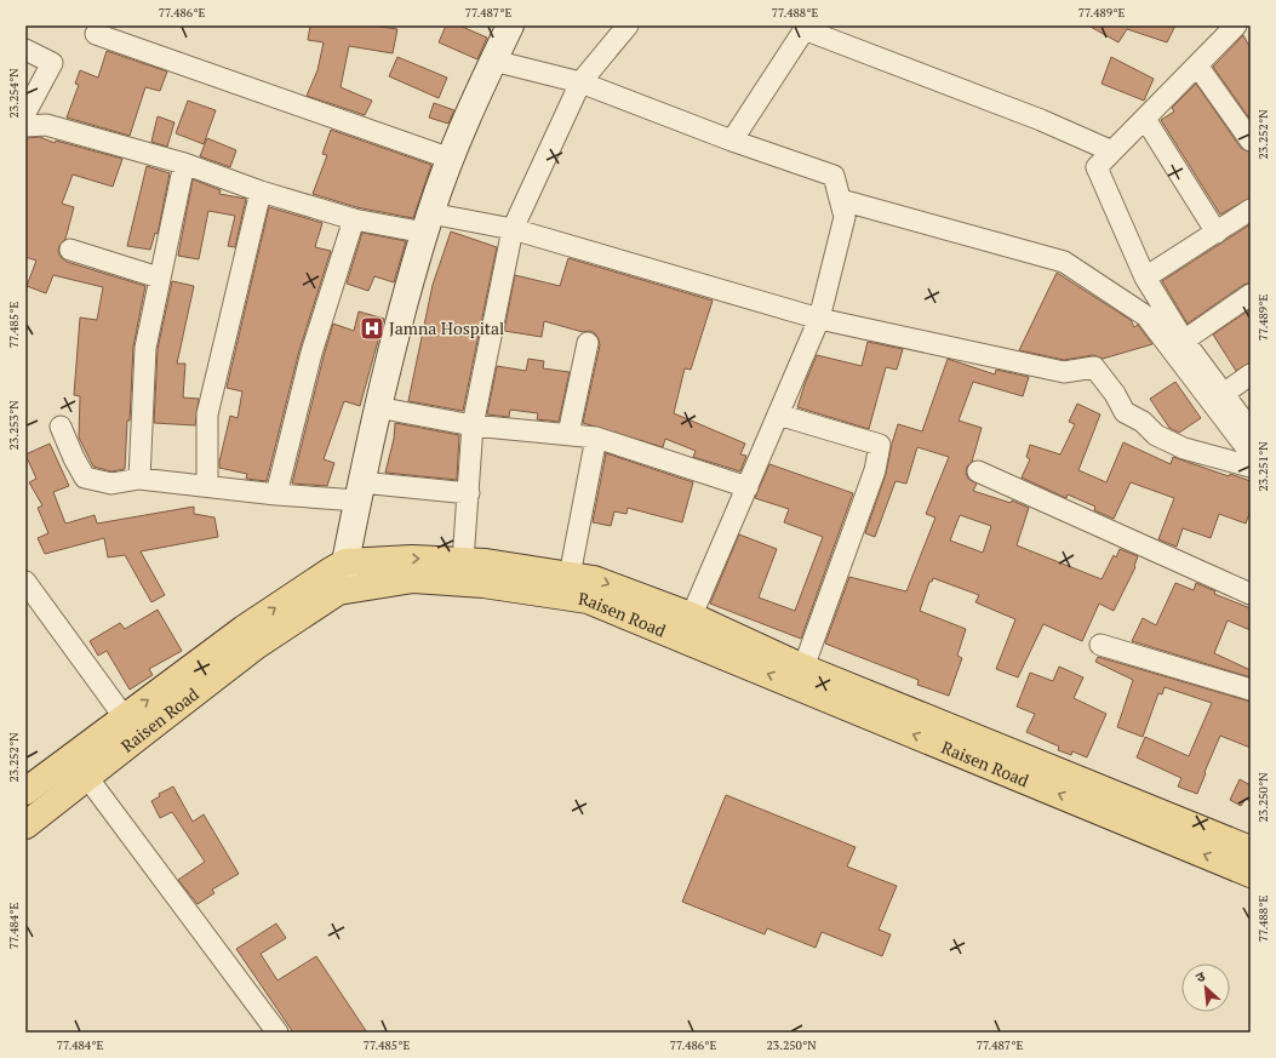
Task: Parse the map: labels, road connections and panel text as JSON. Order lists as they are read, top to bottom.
{
  "streets": {
    "main road": ["Raisen Road"]
  },
  "places": {
    "hospital": ["Jamna Hospital"]
  },
  "north": "top left",
  "coordinates": [
    "77.486°E",
    "77.487°E",
    "77.488°E",
    "77.489°E",
    "23.254°N",
    "23.252°N",
    "77.485°E",
    "23.253°N",
    "23.251°N",
    "23.250°N",
    "77.484°E"
  ]
}
